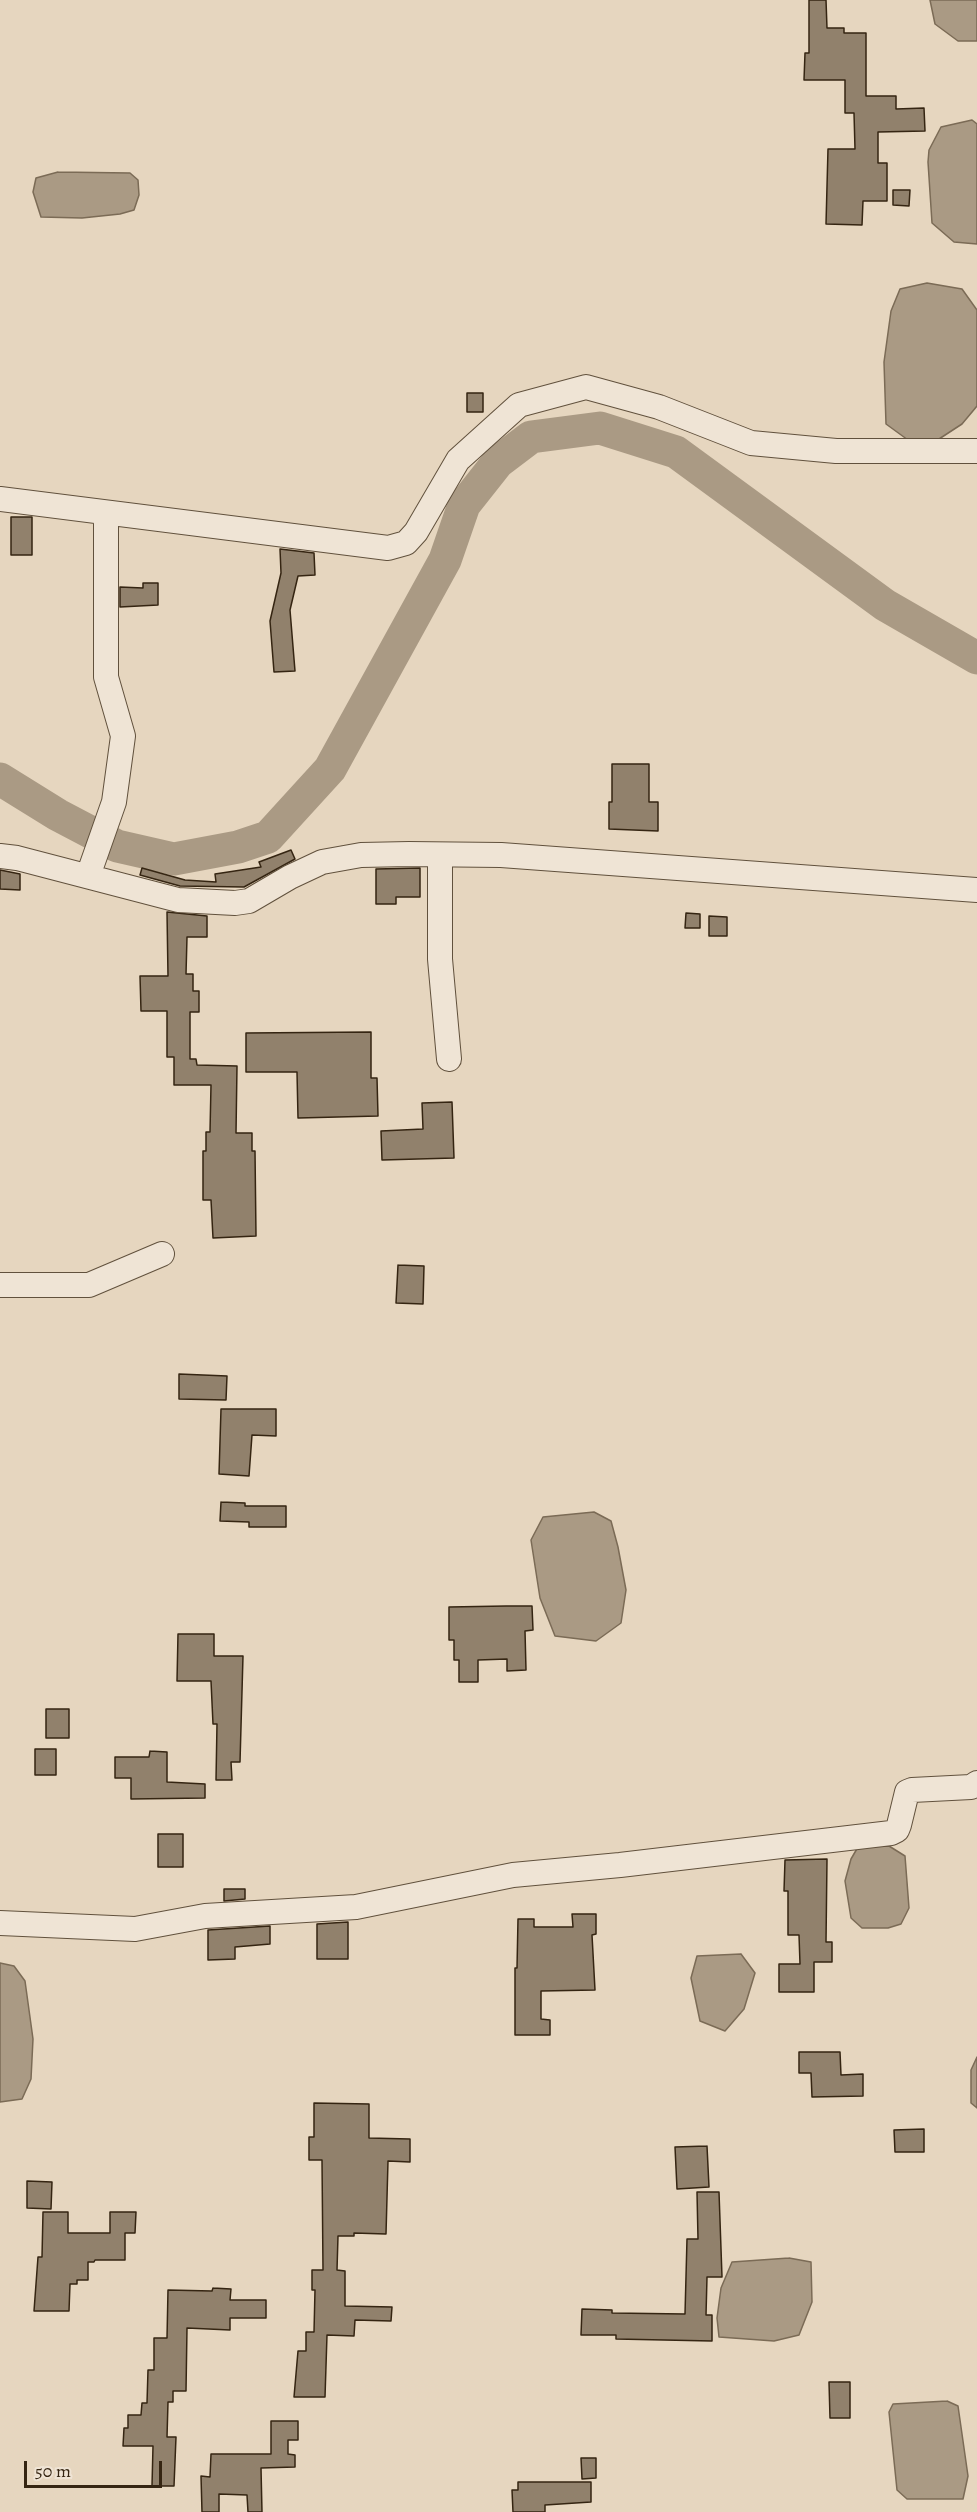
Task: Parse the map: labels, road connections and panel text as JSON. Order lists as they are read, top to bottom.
{
  "scale_bar": "50 m"
}
